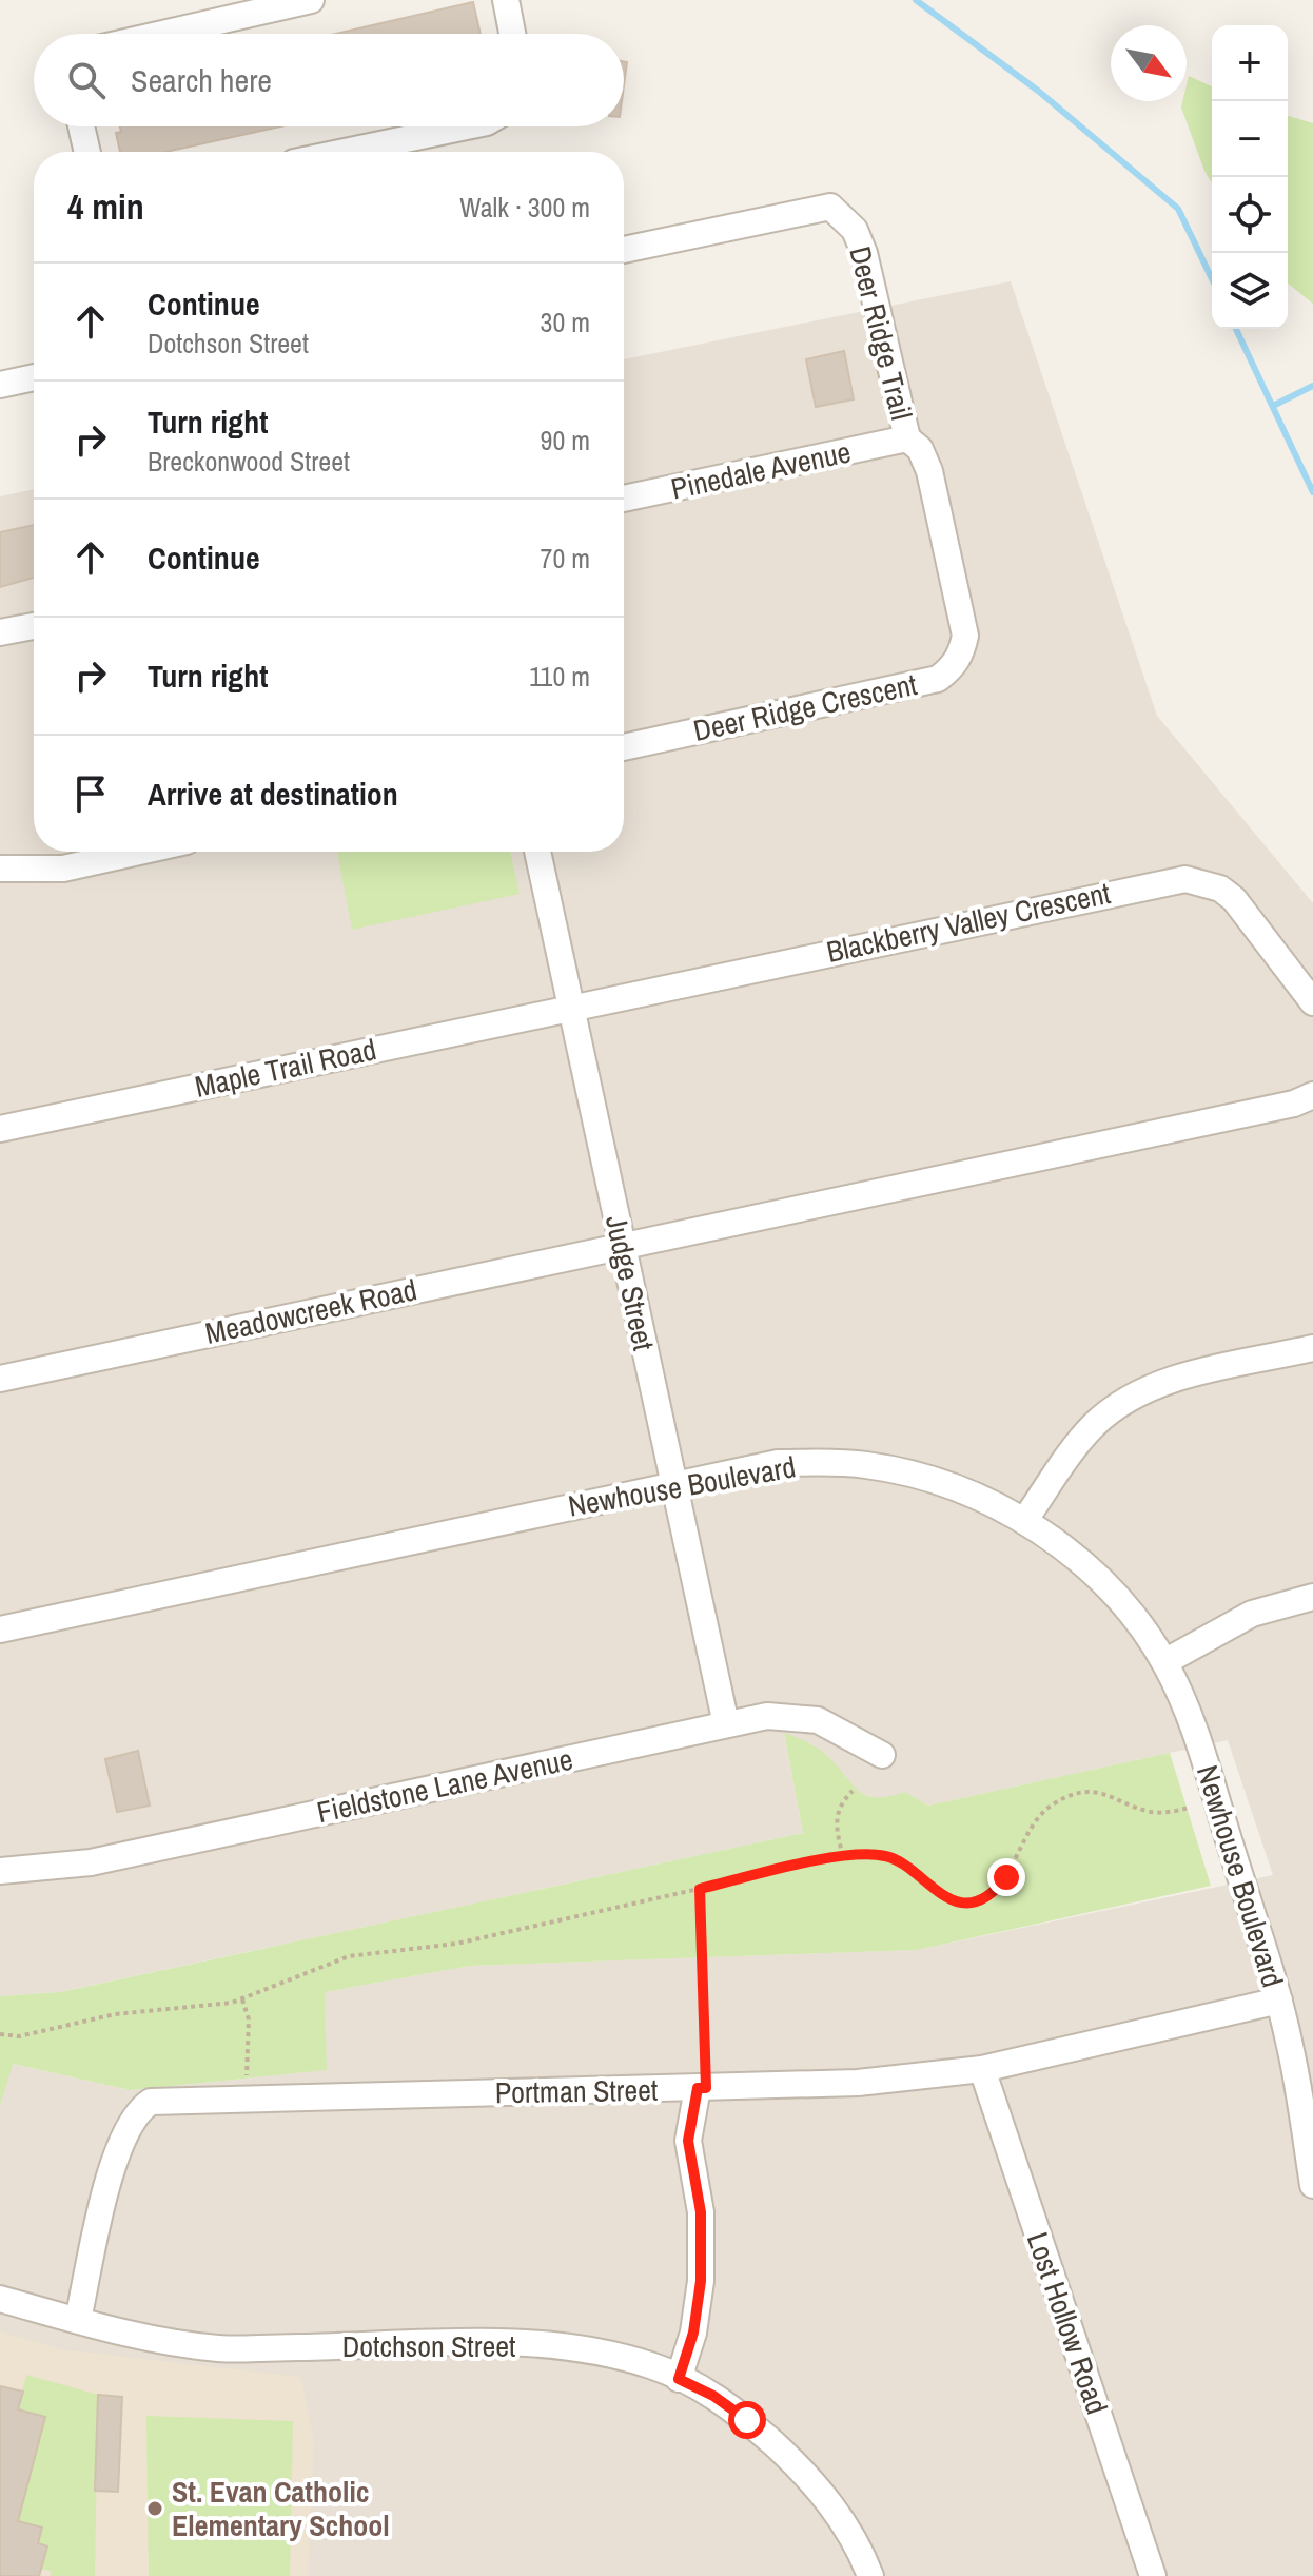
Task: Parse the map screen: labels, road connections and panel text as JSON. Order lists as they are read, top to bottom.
{
  "streets": {
    "street": [
      "Deer Ridge Trail",
      "Pinedale Avenue",
      "Deer Ridge Crescent",
      "Blackberry Valley Crescent",
      "Maple Trail Road",
      "Judge Street",
      "Meadowcreek Road",
      "Newhouse Boulevard",
      "Fieldstone Lane Avenue",
      "Portman Street",
      "Lost Hollow Road",
      "Dotchson Street"
    ]
  },
  "crossings": [
    ["Deer Ridge Trail", "Pinedale Avenue"],
    ["Deer Ridge Trail", "Deer Ridge Crescent"],
    ["Pinedale Avenue", "Deer Ridge Crescent"],
    ["Blackberry Valley Crescent", "Maple Trail Road"],
    ["Blackberry Valley Crescent", "Judge Street"],
    ["Maple Trail Road", "Judge Street"],
    ["Judge Street", "Meadowcreek Road"],
    ["Judge Street", "Newhouse Boulevard"],
    ["Judge Street", "Fieldstone Lane Avenue"],
    ["Newhouse Boulevard", "Portman Street"],
    ["Portman Street", "Lost Hollow Road"],
    ["Portman Street", "Dotchson Street"]
  ],
  "places": ["St. Evan Catholic Elementary School"],
  "north": "bottom right",
  "page": {
    "map_buttons": ["+", "−"],
    "search": "Search here",
    "heading": ["4 min", "Walk · 300 m"],
    "list": [
      ["Continue", "Dotchson Street", "30 m"],
      ["Turn right", "Breckonwood Street", "90 m"],
      ["Continue", "70 m"],
      ["Turn right", "110 m"],
      "Arrive at destination"
    ]
  }
}
